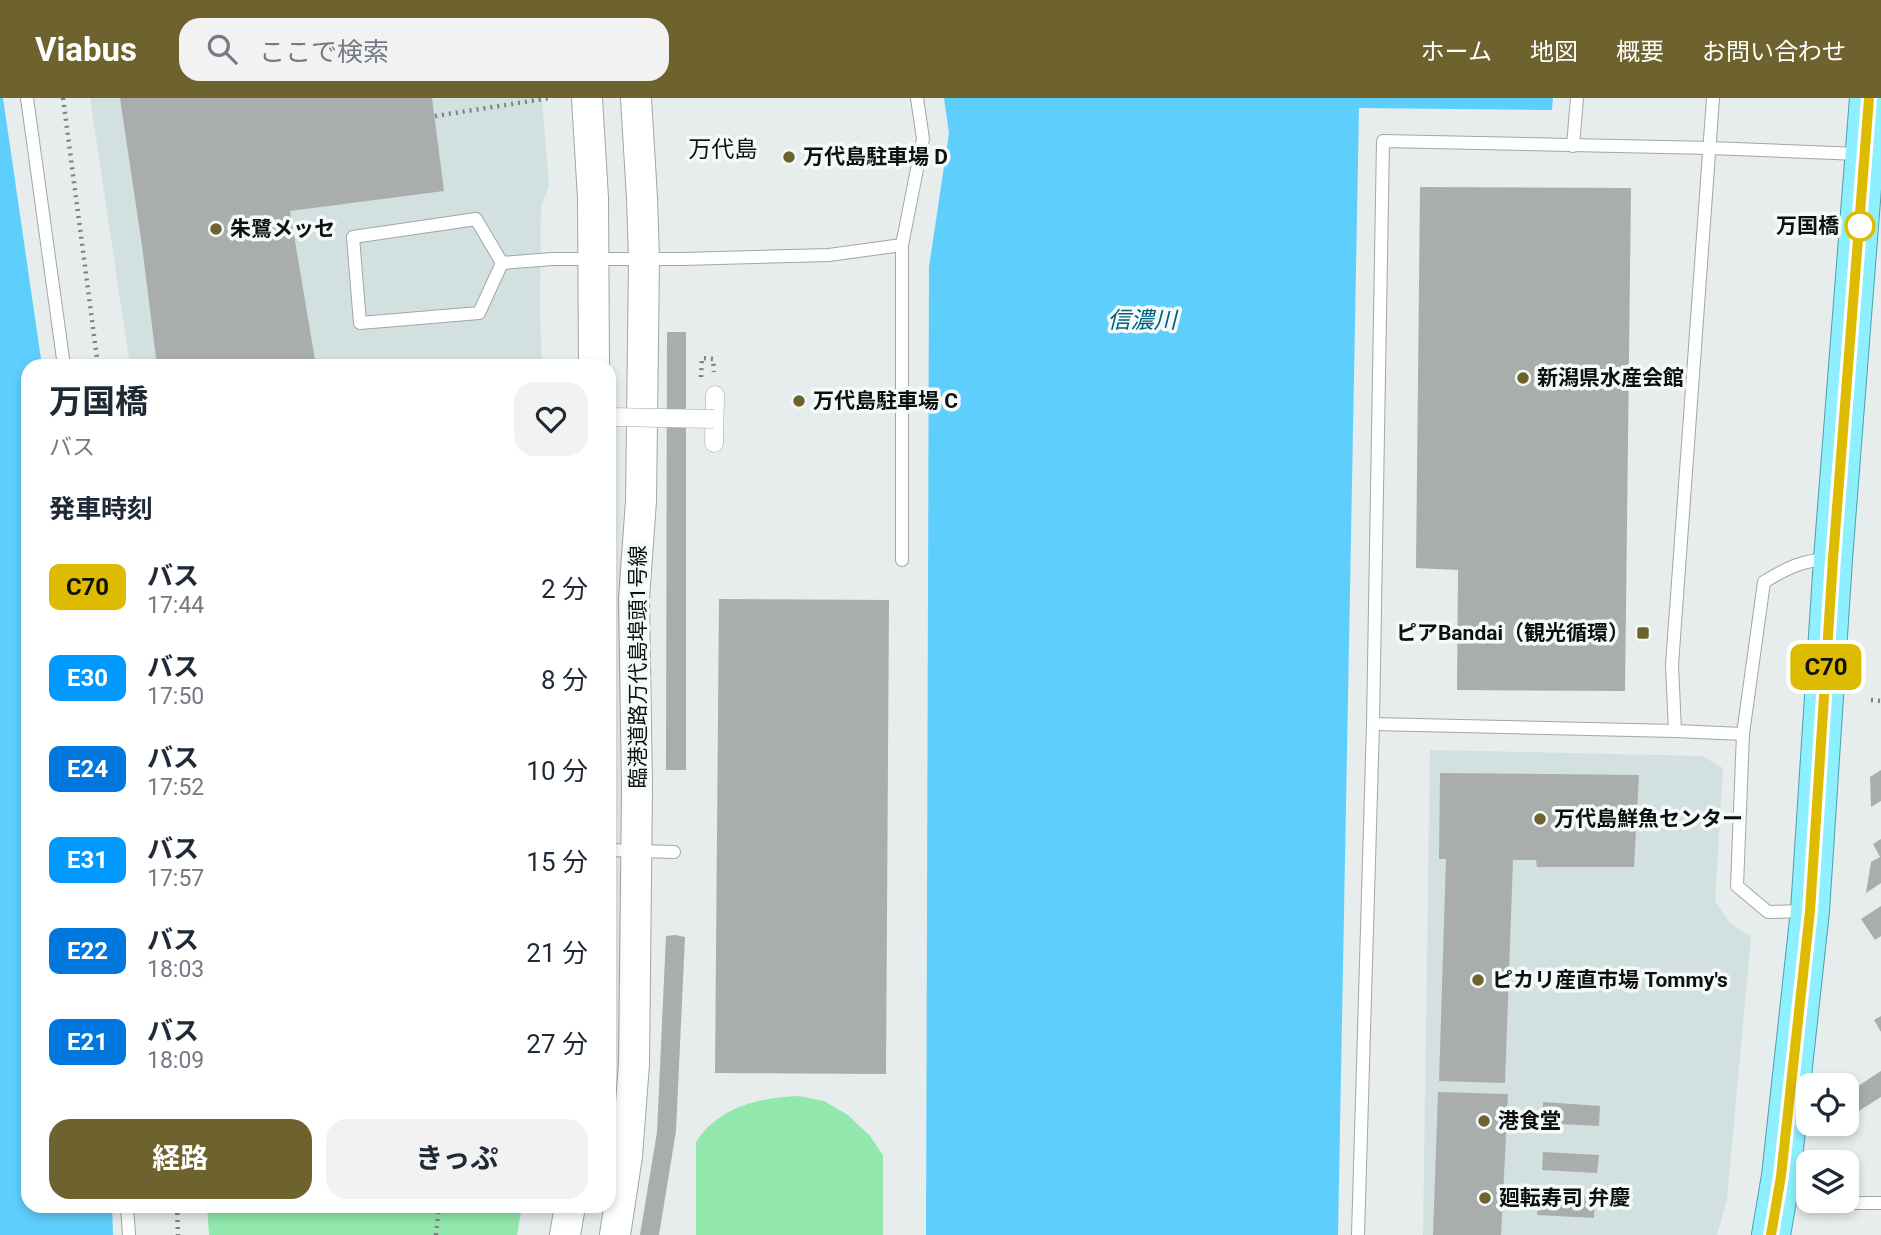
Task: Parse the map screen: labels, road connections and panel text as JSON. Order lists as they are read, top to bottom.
{
  "streets": {
    "street": ["臨港道路万代島埠頭1号線"]
  },
  "districts": ["万代島"],
  "water": ["信濃川"],
  "places": {
    "other": [
      "万代島駐車場 D",
      "万国橋",
      "朱鷺メッセ",
      "新潟県水産会館",
      "万代島駐車場 C",
      "万代島鮮魚センター",
      "ピカリ産直市場 Tommy's",
      "港食堂",
      "廻転寿司 弁慶"
    ],
    "transit": ["ピアBandai（観光循環）"]
  },
  "lines": ["bus line C70"],
  "page": {
    "header": "Viabus",
    "search": "ここで検索",
    "nav": [
      "ホーム",
      "地図",
      "概要",
      "お問い合わせ"
    ],
    "on_map": "C70",
    "heading": [
      ["万国橋", "バス"],
      "発車時刻"
    ],
    "list": [
      {
        "mark": "C70",
        "name": "バス",
        "note": "17:44",
        "value": "2 分"
      },
      {
        "mark": "E30",
        "name": "バス",
        "note": "17:50",
        "value": "8 分"
      },
      {
        "mark": "E24",
        "name": "バス",
        "note": "17:52",
        "value": "10 分"
      },
      {
        "mark": "E31",
        "name": "バス",
        "note": "17:57",
        "value": "15 分"
      },
      {
        "mark": "E22",
        "name": "バス",
        "note": "18:03",
        "value": "21 分"
      },
      {
        "mark": "E21",
        "name": "バス",
        "note": "18:09",
        "value": "27 分"
      }
    ],
    "buttons": ["経路", "きっぷ"]
  }
}
